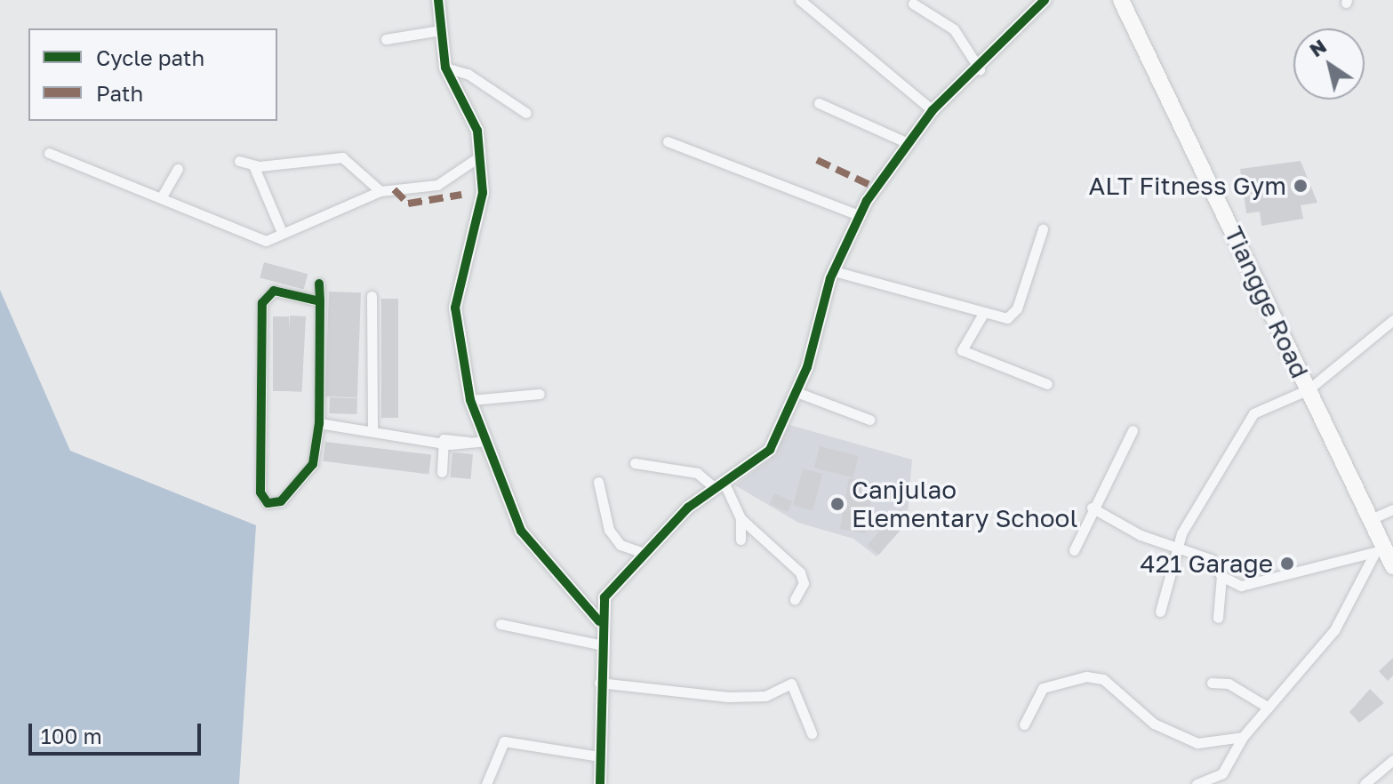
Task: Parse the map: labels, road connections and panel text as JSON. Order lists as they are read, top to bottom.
{
  "streets": {
    "main road": ["Tiangge Road"]
  },
  "places": ["ALT Fitness Gym", "Canjulao Elementary School", "421 Garage"],
  "legend": ["Cycle path", "Path"],
  "scale_bar": "100 m",
  "north": "top left"
}
